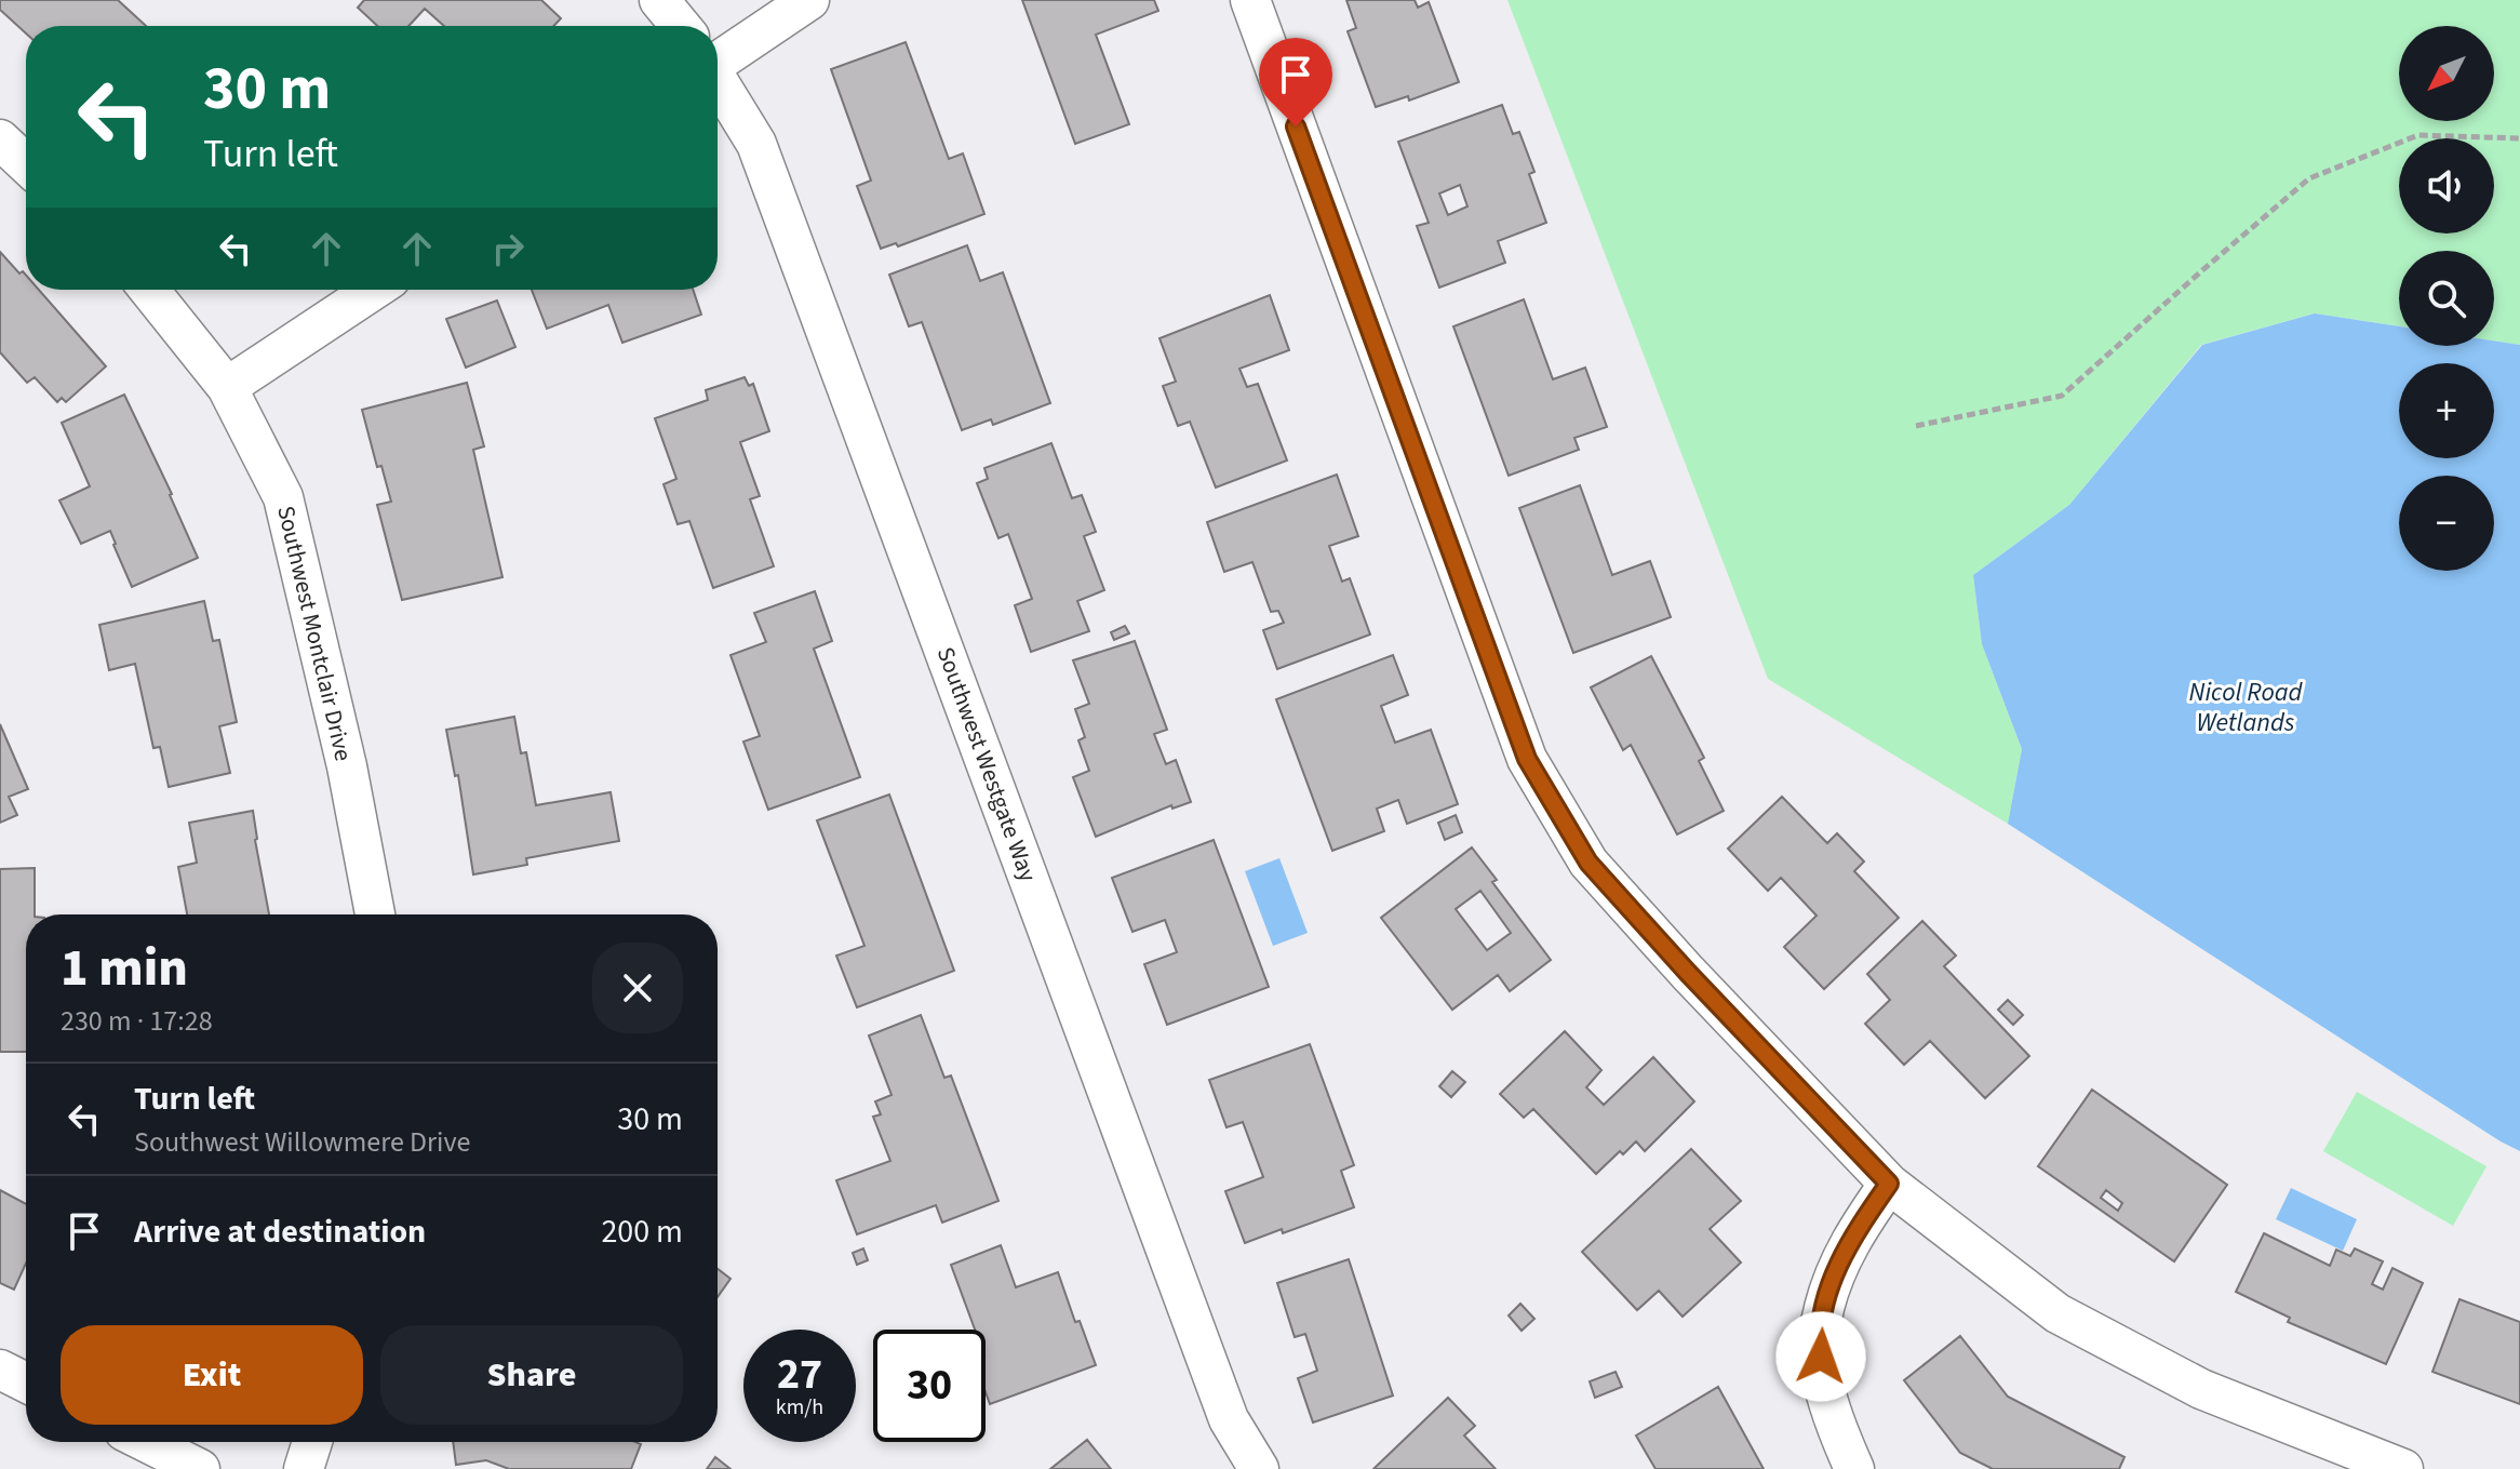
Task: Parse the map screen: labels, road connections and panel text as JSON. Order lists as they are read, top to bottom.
{
  "streets": {
    "street": ["Southwest Montclair Drive", "Southwest Westgate Way"]
  },
  "water": ["Nicol Road Wetlands"],
  "north": "bottom left",
  "page": {
    "map_buttons": ["+", "−"],
    "turn": ["30 m", "Turn left"],
    "heading": ["1 min", "230 m · 17:28"],
    "list": [
      {
        "name": "Turn left",
        "note": "Southwest Willowmere Drive",
        "value": "30 m"
      },
      {
        "name": "Arrive at destination",
        "value": "200 m"
      }
    ],
    "buttons": ["Exit", "Share"],
    "speed": "27 km/h",
    "limit": "30"
  }
}
